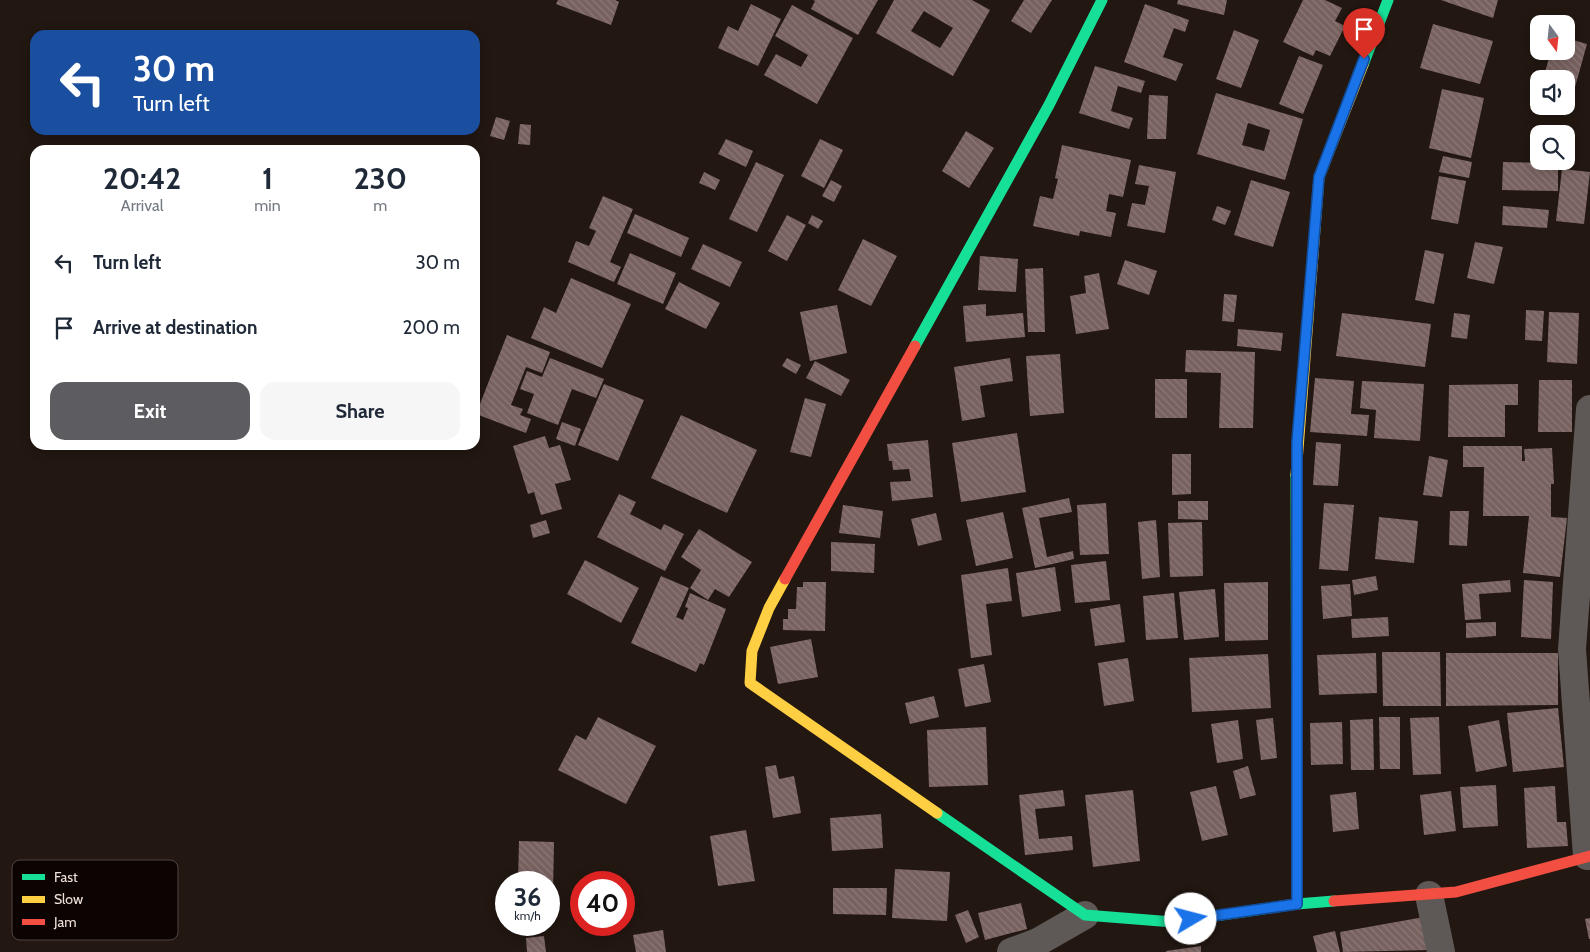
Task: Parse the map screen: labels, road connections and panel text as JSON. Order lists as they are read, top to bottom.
{
  "legend": ["Fast", "Slow", "Jam"],
  "north": "bottom",
  "page": {
    "turn": ["30 m", "Turn left"],
    "eta": [
      "20:42",
      "Arrival",
      "1",
      "min",
      "230",
      "m"
    ],
    "list": [
      {
        "name": "Turn left",
        "value": "30 m"
      },
      {
        "name": "Arrive at destination",
        "value": "200 m"
      }
    ],
    "buttons": ["Exit", "Share"],
    "speed": "36 km/h",
    "limit": "40"
  }
}
